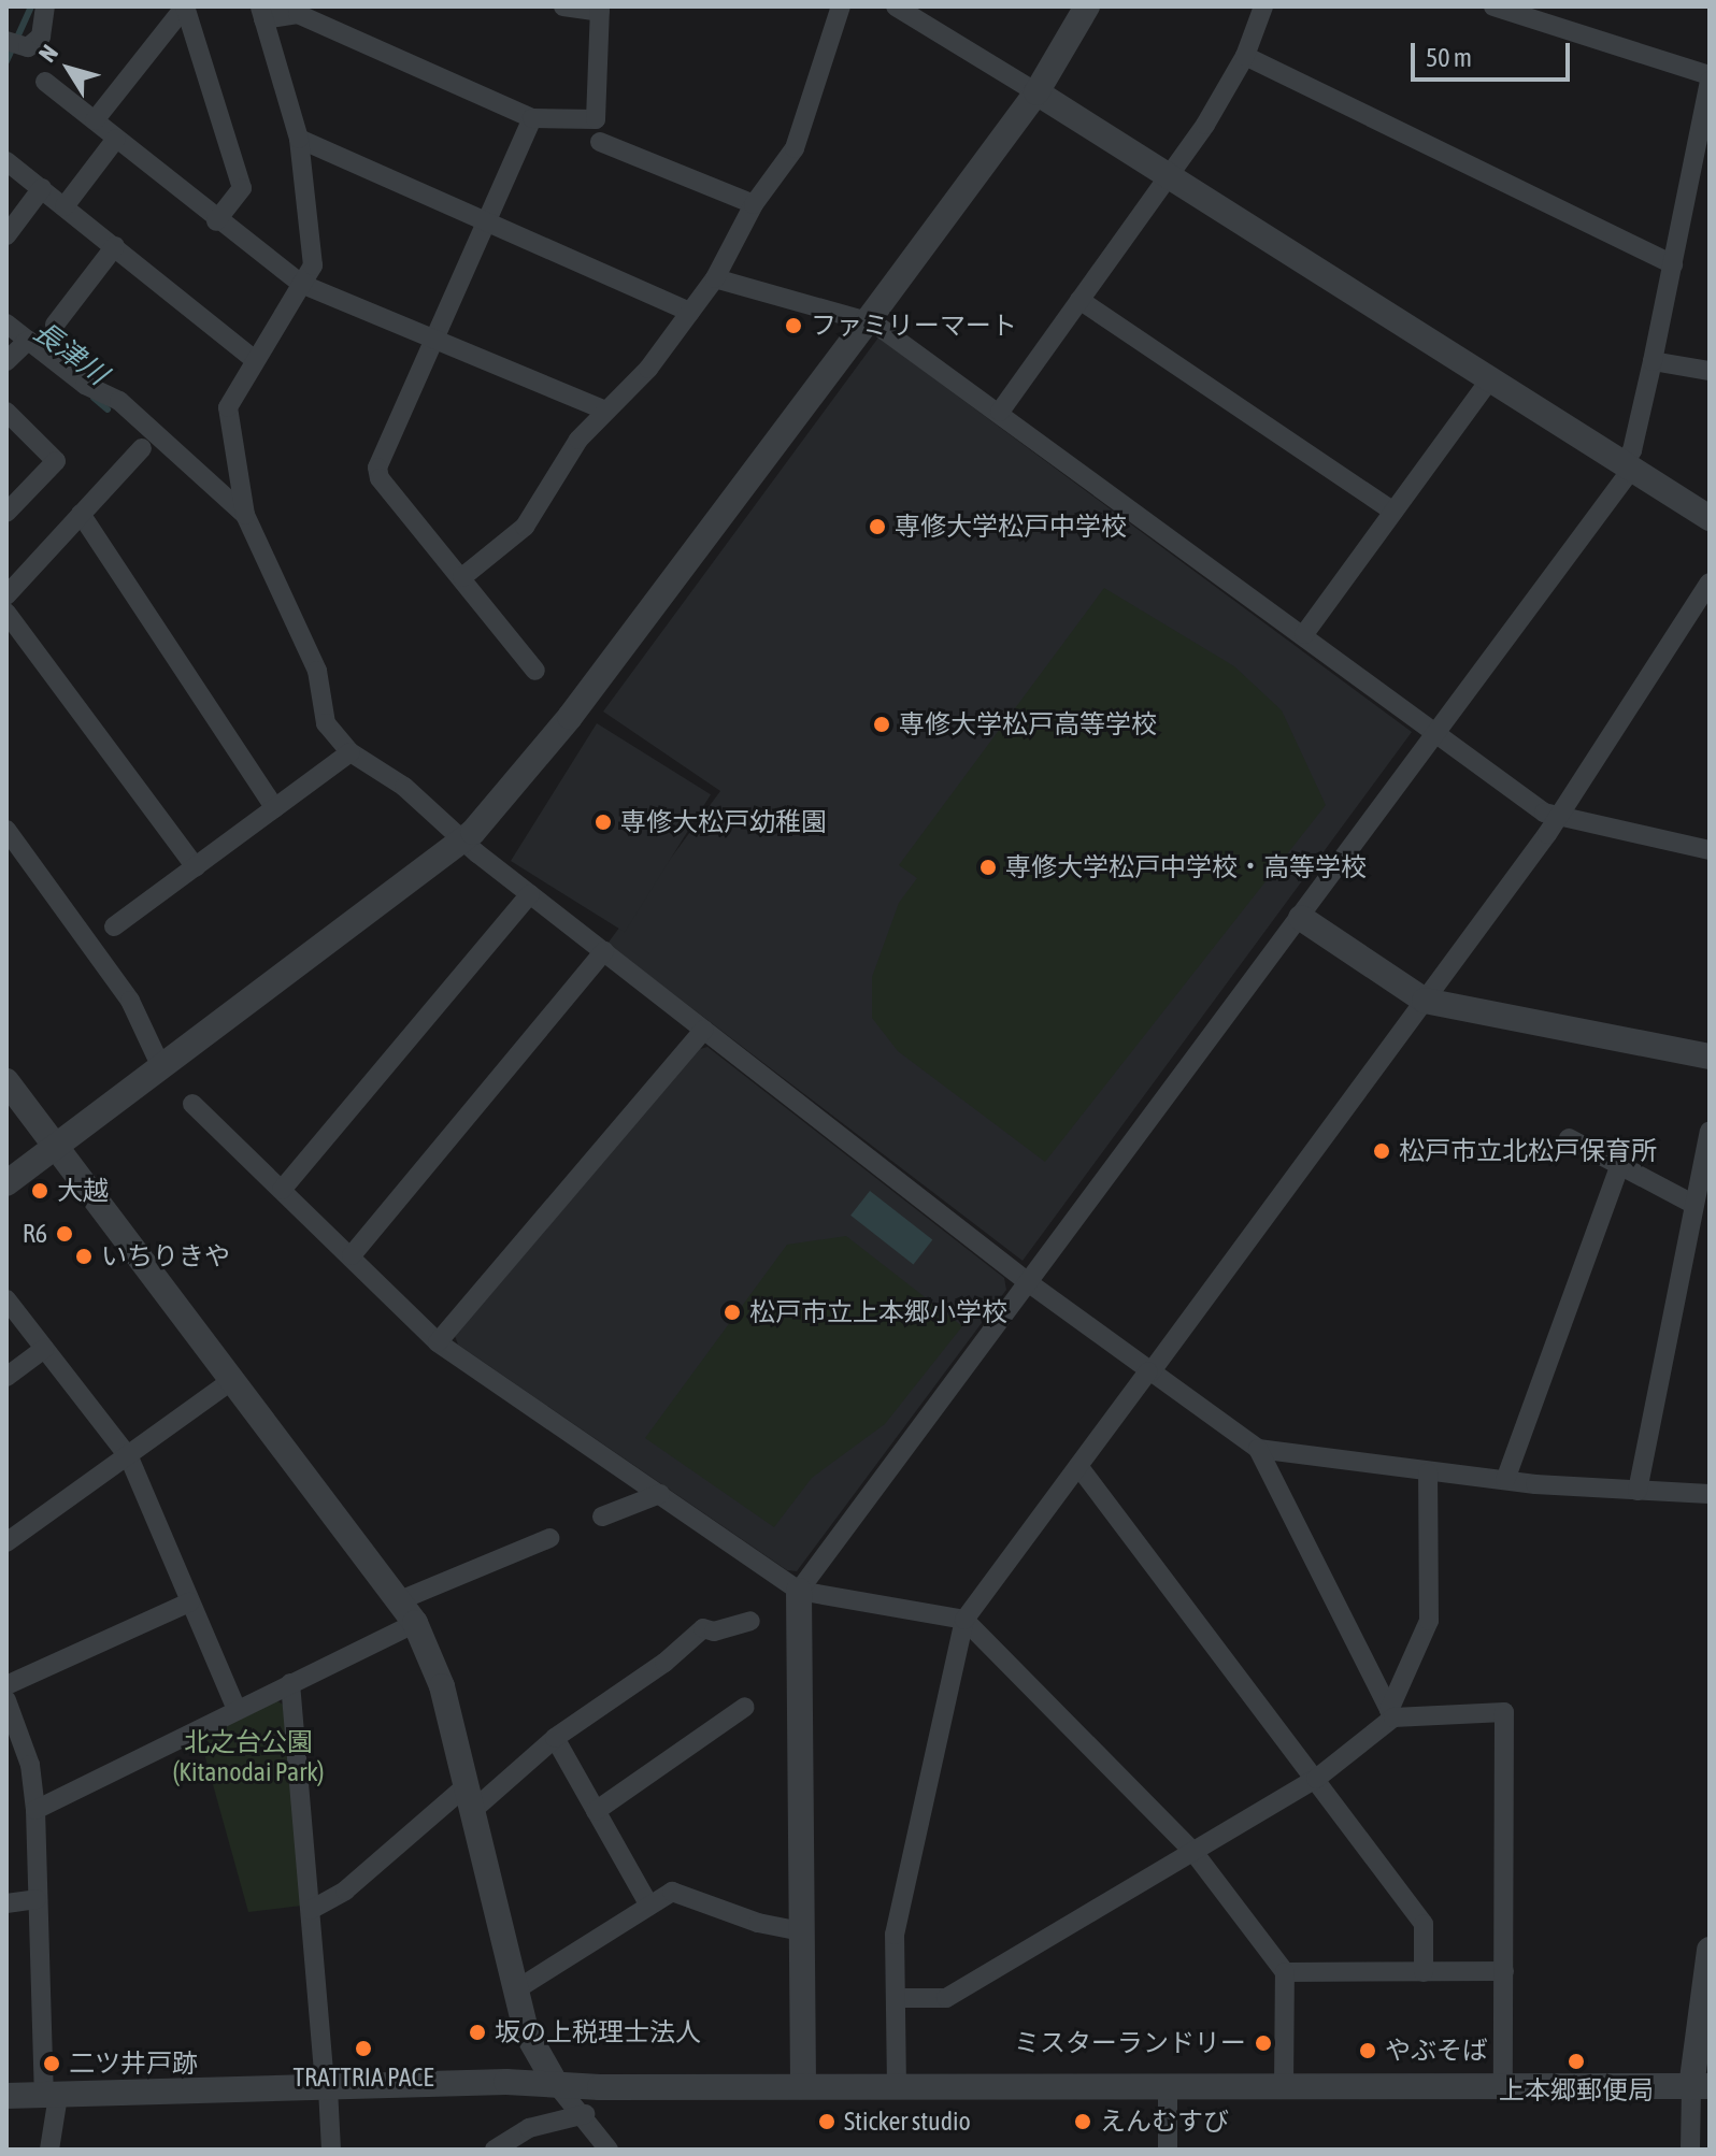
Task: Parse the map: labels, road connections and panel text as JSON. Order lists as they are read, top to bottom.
{
  "water": ["長津川"],
  "parks": ["北之台公園 (Kitanodai Park)"],
  "places": [
    "ファミリーマート",
    "専修大学松戸中学校",
    "専修大学松戸高等学校",
    "専修大松戸幼稚園",
    "専修大学松戸中学校・高等学校",
    "松戸市立北松戸保育所",
    "大越",
    "R6",
    "いちりきや",
    "松戸市立上本郷小学校",
    "坂の上税理士法人",
    "ミスターランドリー",
    "TRATTRIA PACE",
    "やぶそば",
    "上本郷郵便局",
    "二ツ井戸跡",
    "Sticker studio",
    "えんむすび"
  ],
  "scale_bar": "50 m",
  "north": "top left"
}
